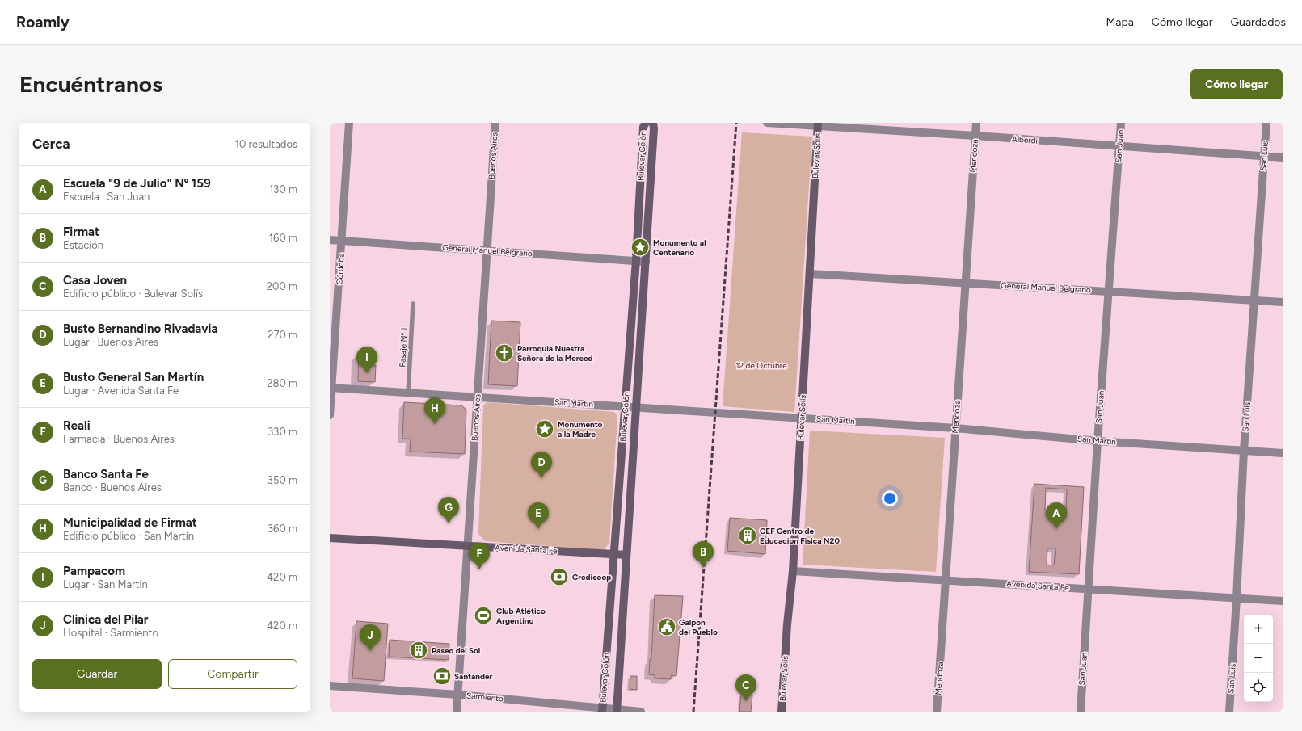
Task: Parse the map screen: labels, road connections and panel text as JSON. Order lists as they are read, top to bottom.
{
  "streets": {
    "main road": ["Bulevar Colón", "Bulevar Solís", "Avenida Santa Fe"],
    "street": [
      "Alberdi",
      "San Juan",
      "Buenos Aires",
      "Mendoza",
      "San Luis",
      "General Manuel Belgrano",
      "Córdoba",
      "San Martín",
      "Sarmiento"
    ],
    "lane": ["Pasaje Nº 1"]
  },
  "crossings": [
    ["Alberdi", "San Juan"],
    ["Alberdi", "Bulevar Solís"],
    ["Alberdi", "Mendoza"],
    ["Alberdi", "San Luis"],
    ["San Juan", "General Manuel Belgrano"],
    ["San Juan", "San Martín"],
    ["San Juan", "Avenida Santa Fe"],
    ["Buenos Aires", "General Manuel Belgrano"],
    ["Buenos Aires", "San Martín"],
    ["Buenos Aires", "Avenida Santa Fe"],
    ["Buenos Aires", "Sarmiento"],
    ["Bulevar Colón", "General Manuel Belgrano"],
    ["Bulevar Colón", "San Martín"],
    ["Bulevar Colón", "Avenida Santa Fe"],
    ["Bulevar Colón", "Sarmiento"],
    ["Bulevar Solís", "General Manuel Belgrano"],
    ["Bulevar Solís", "San Martín"],
    ["Bulevar Solís", "Avenida Santa Fe"],
    ["Mendoza", "General Manuel Belgrano"],
    ["Mendoza", "San Martín"],
    ["Mendoza", "Avenida Santa Fe"],
    ["San Luis", "General Manuel Belgrano"],
    ["San Luis", "San Martín"],
    ["San Luis", "Avenida Santa Fe"],
    ["General Manuel Belgrano", "Córdoba"],
    ["Córdoba", "San Martín"],
    ["Pasaje Nº 1", "San Martín"]
  ],
  "parks": ["12 de Octubre"],
  "places": {
    "place": ["Monumento al Centenario", "Monumento a la Madre"],
    "church": ["Parroquia Nuestra Señora de la Merced"],
    "building": ["CEF Centro de Educacion Fisica N20", "Paseo del Sol"],
    "bank": ["Credicoop", "Santander"],
    "sports": ["Club Atlético Argentino"],
    "public building": ["Galpon del Pueblo"]
  },
  "page": {
    "header": "Roamly",
    "nav": ["Mapa", "Cómo llegar", "Guardados"],
    "buttons": [
      "Cómo llegar",
      ["Guardar", "Compartir"]
    ],
    "title": "Encuéntranos",
    "heading": ["Cerca", "10 resultados"],
    "list": [
      {
        "mark": "A",
        "name": "Escuela \"9 de Julio\" Nº 159",
        "note": "Escuela · San Juan",
        "value": "130 m"
      },
      {
        "mark": "B",
        "name": "Firmat",
        "note": "Estación",
        "value": "160 m"
      },
      {
        "mark": "C",
        "name": "Casa Joven",
        "note": "Edificio público · Bulevar Solís",
        "value": "200 m"
      },
      {
        "mark": "D",
        "name": "Busto Bernandino Rivadavia",
        "note": "Lugar · Buenos Aires",
        "value": "270 m"
      },
      {
        "mark": "E",
        "name": "Busto General San Martín",
        "note": "Lugar · Avenida Santa Fe",
        "value": "280 m"
      },
      {
        "mark": "F",
        "name": "Reali",
        "note": "Farmacia · Buenos Aires",
        "value": "330 m"
      },
      {
        "mark": "G",
        "name": "Banco Santa Fe",
        "note": "Banco · Buenos Aires",
        "value": "350 m"
      },
      {
        "mark": "H",
        "name": "Municipalidad de Firmat",
        "note": "Edificio público · San Martín",
        "value": "360 m"
      },
      {
        "mark": "I",
        "name": "Pampacom",
        "note": "Lugar · San Martín",
        "value": "420 m"
      },
      {
        "mark": "J",
        "name": "Clinica del Pilar",
        "note": "Hospital · Sarmiento",
        "value": "420 m"
      }
    ],
    "pins": [
      "I",
      "H",
      "D",
      "G",
      "A",
      "E",
      "B",
      "F",
      "J",
      "C"
    ],
    "map_buttons": ["+", "−"]
  }
}
